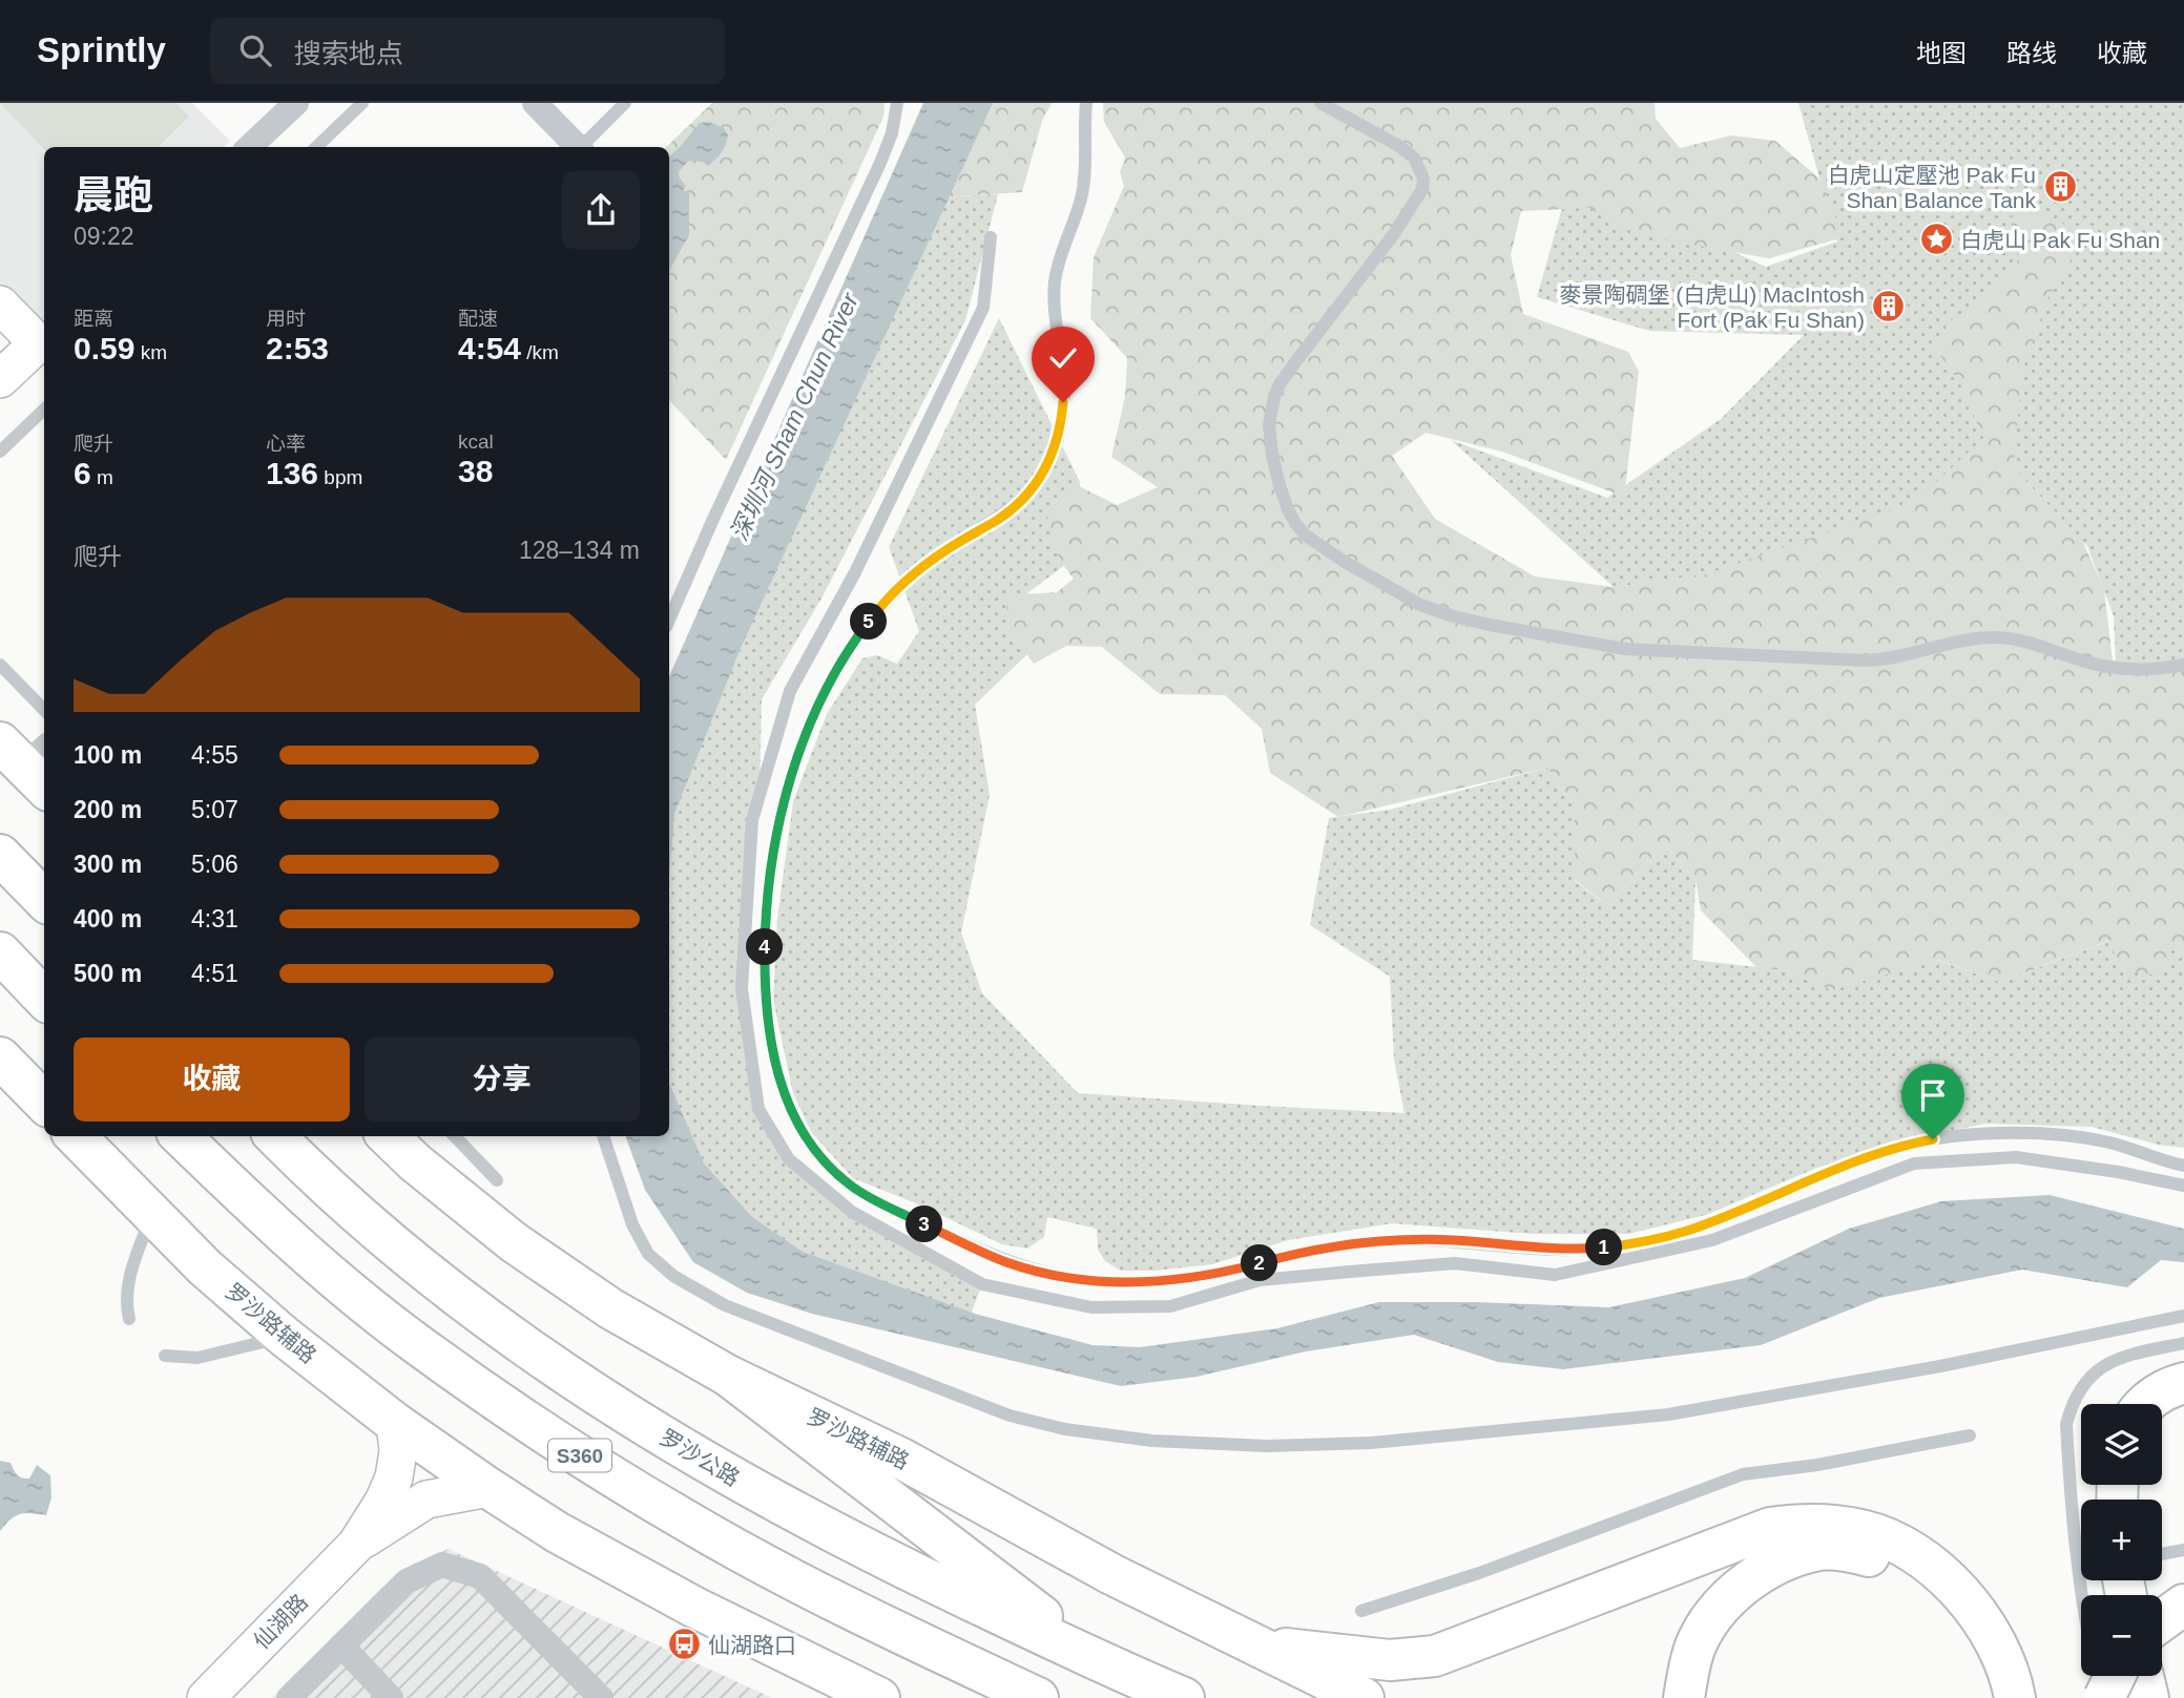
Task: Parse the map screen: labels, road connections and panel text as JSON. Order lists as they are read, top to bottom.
{
  "streets": {
    "main road": ["罗沙路辅路", "S360", "罗沙公路"],
    "street": ["仙湖路"]
  },
  "water": ["深圳河 Sham Chun River"],
  "places": {
    "building": ["白虎山定壓池 Pak Fu Shan Balance Tank", "麥景陶碉堡 (白虎山) MacIntosh Fort (Pak Fu Shan)"],
    "place": ["白虎山 Pak Fu Shan"],
    "bus stop": ["仙湖路口"]
  },
  "page": {
    "header": "Sprintly",
    "search": "搜索地点",
    "nav": ["地图", "路线", "收藏"],
    "heading": ["晨跑", "09:22"],
    "stats": [
      ["距离", "0.59 km"],
      ["用时", "2:53"],
      ["配速", "4:54 /km"],
      ["爬升", "6 m"],
      ["心率", "136 bpm"],
      ["kcal", "38"]
    ],
    "chart": ["爬升", "128–134 m"],
    "pins": [
      "5",
      "4",
      "3",
      "1",
      "2"
    ],
    "list": [
      {
        "name": "100 m",
        "note": "4:55"
      },
      {
        "name": "200 m",
        "note": "5:07"
      },
      {
        "name": "300 m",
        "note": "5:06"
      },
      {
        "name": "400 m",
        "note": "4:31"
      },
      {
        "name": "500 m",
        "note": "4:51"
      }
    ],
    "buttons": ["收藏", "分享"],
    "map_buttons": ["+", "−"]
  }
}
